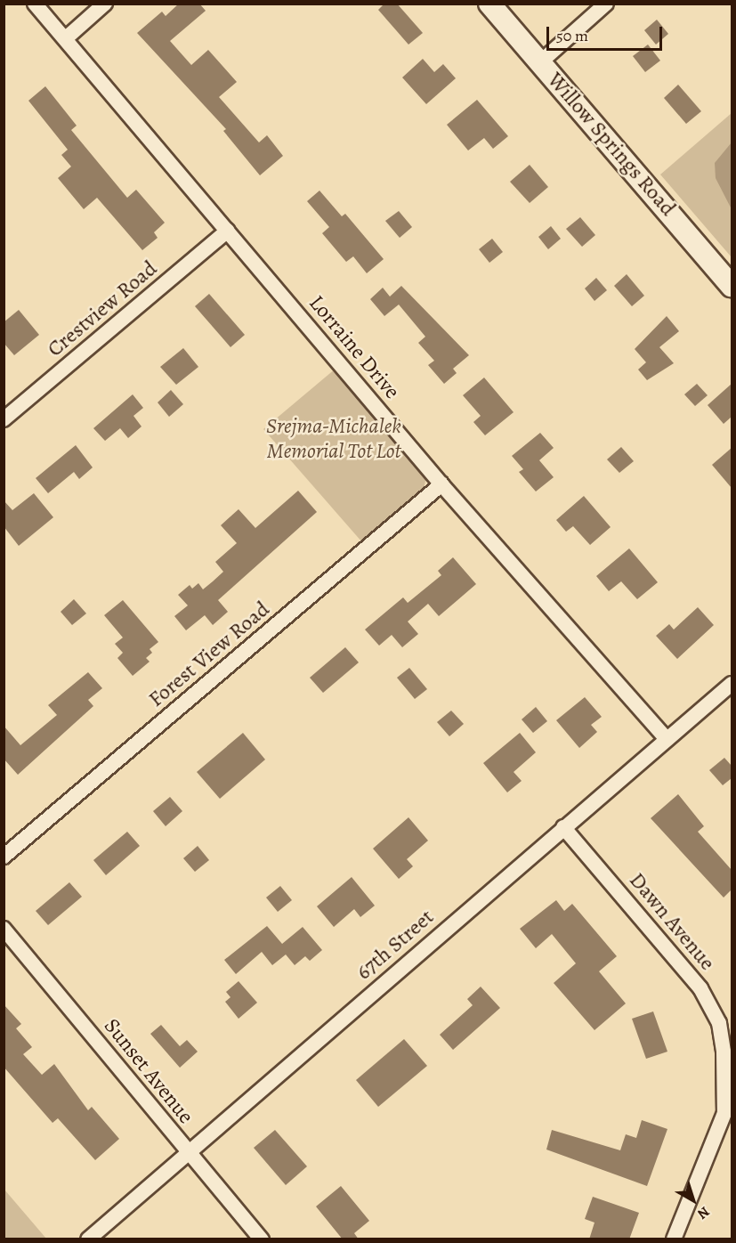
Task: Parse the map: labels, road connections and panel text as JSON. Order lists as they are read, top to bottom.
{
  "streets": {
    "main road": ["Willow Springs Road"],
    "street": [
      "Crestview Road",
      "Lorraine Drive",
      "Forest View Road",
      "Dawn Avenue",
      "67th Street",
      "Sunset Avenue"
    ]
  },
  "crossings": [
    ["Crestview Road", "Lorraine Drive"],
    ["Lorraine Drive", "Forest View Road"],
    ["Lorraine Drive", "67th Street"],
    ["Dawn Avenue", "67th Street"],
    ["67th Street", "Sunset Avenue"]
  ],
  "parks": ["Srejma-Michalek Memorial Tot Lot"],
  "scale_bar": "50 m",
  "north": "bottom right"
}
